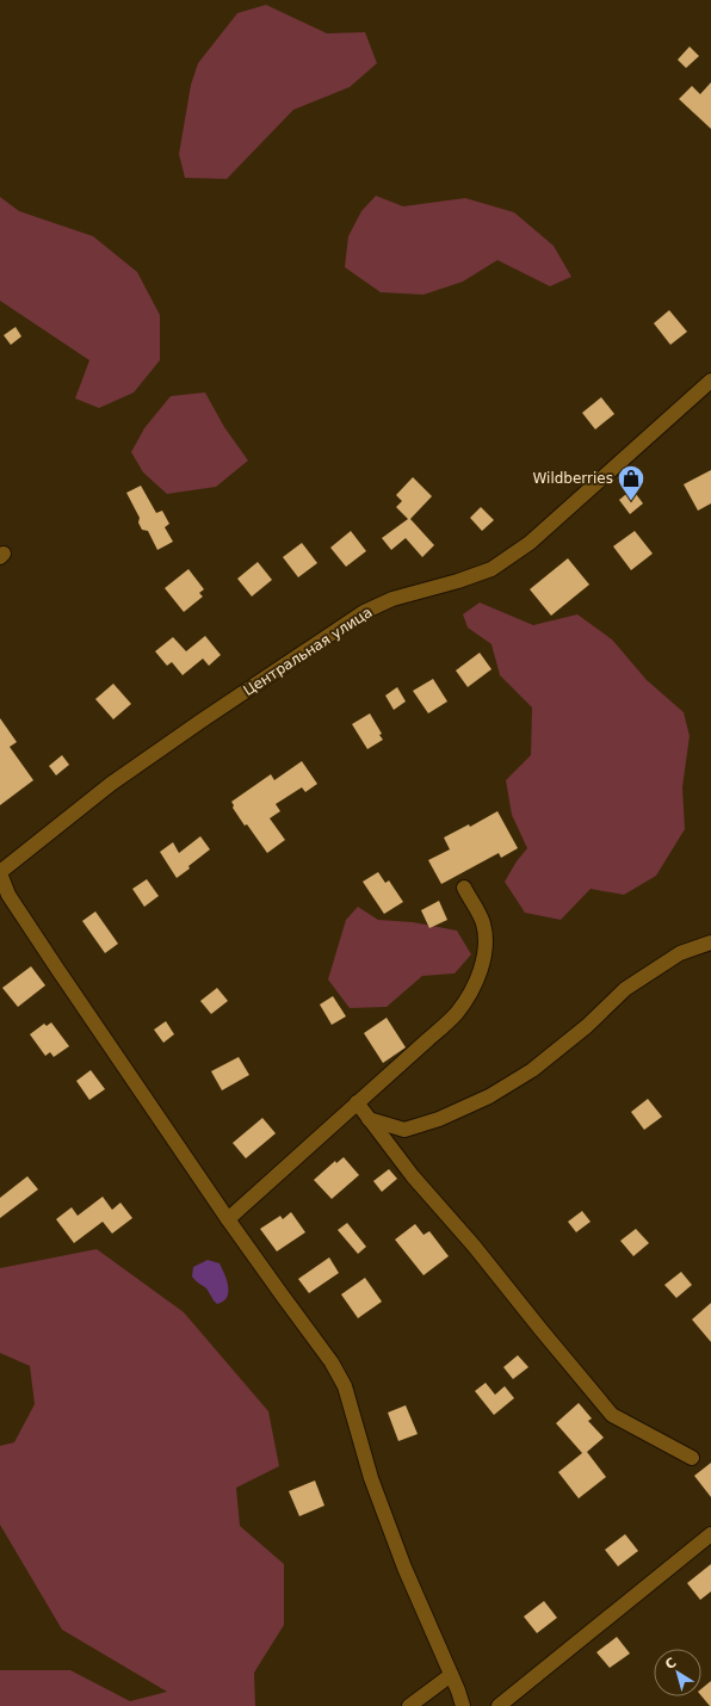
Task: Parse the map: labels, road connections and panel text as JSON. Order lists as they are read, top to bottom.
{
  "streets": {
    "street": ["Центральная улица"]
  },
  "places": {
    "shop": ["Wildberries"]
  },
  "north": "top left"
}
